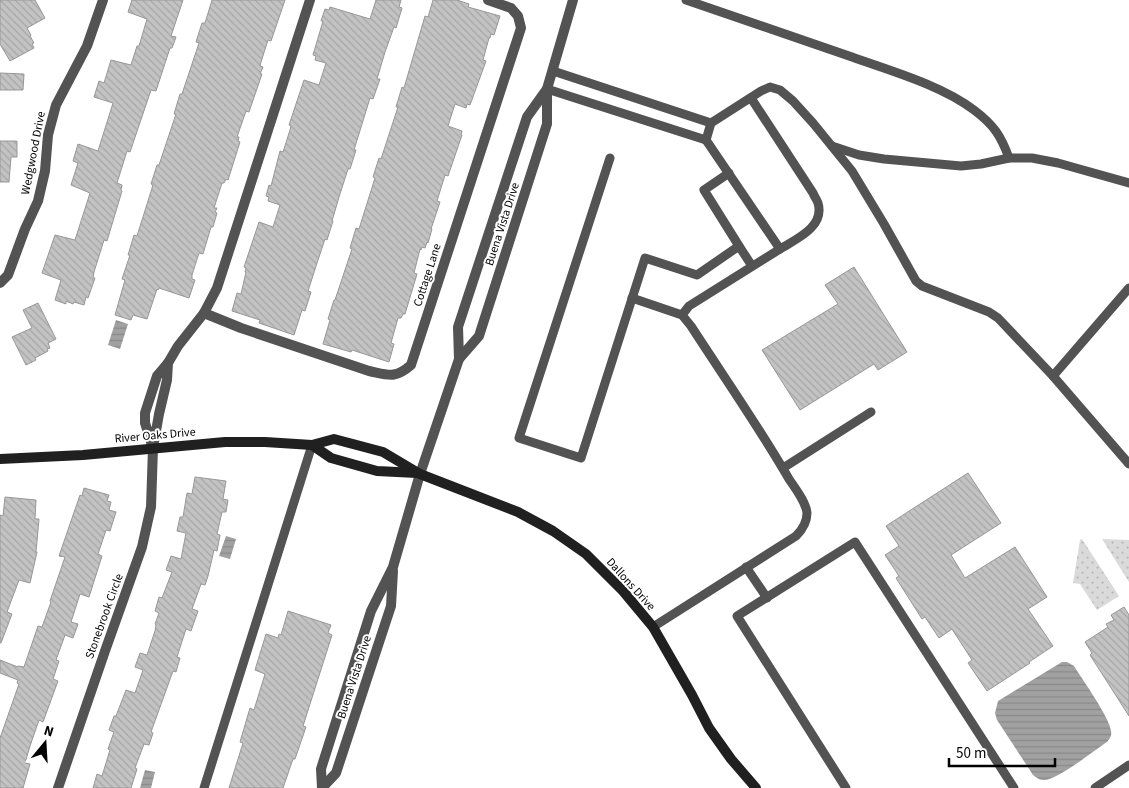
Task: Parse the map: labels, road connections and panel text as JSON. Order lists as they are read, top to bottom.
{
  "streets": {
    "street": [
      "Wedgwood Drive",
      "Buena Vista Drive",
      "Cottage Lane",
      "River Oaks Drive",
      "Dallons Drive",
      "Stonebrook Circle"
    ]
  },
  "crossings": [
    ["Buena Vista Drive", "River Oaks Drive"],
    ["Buena Vista Drive", "Dallons Drive"],
    ["River Oaks Drive", "Dallons Drive"],
    ["River Oaks Drive", "Stonebrook Circle"]
  ],
  "scale_bar": "50 m",
  "north": "top"
}
